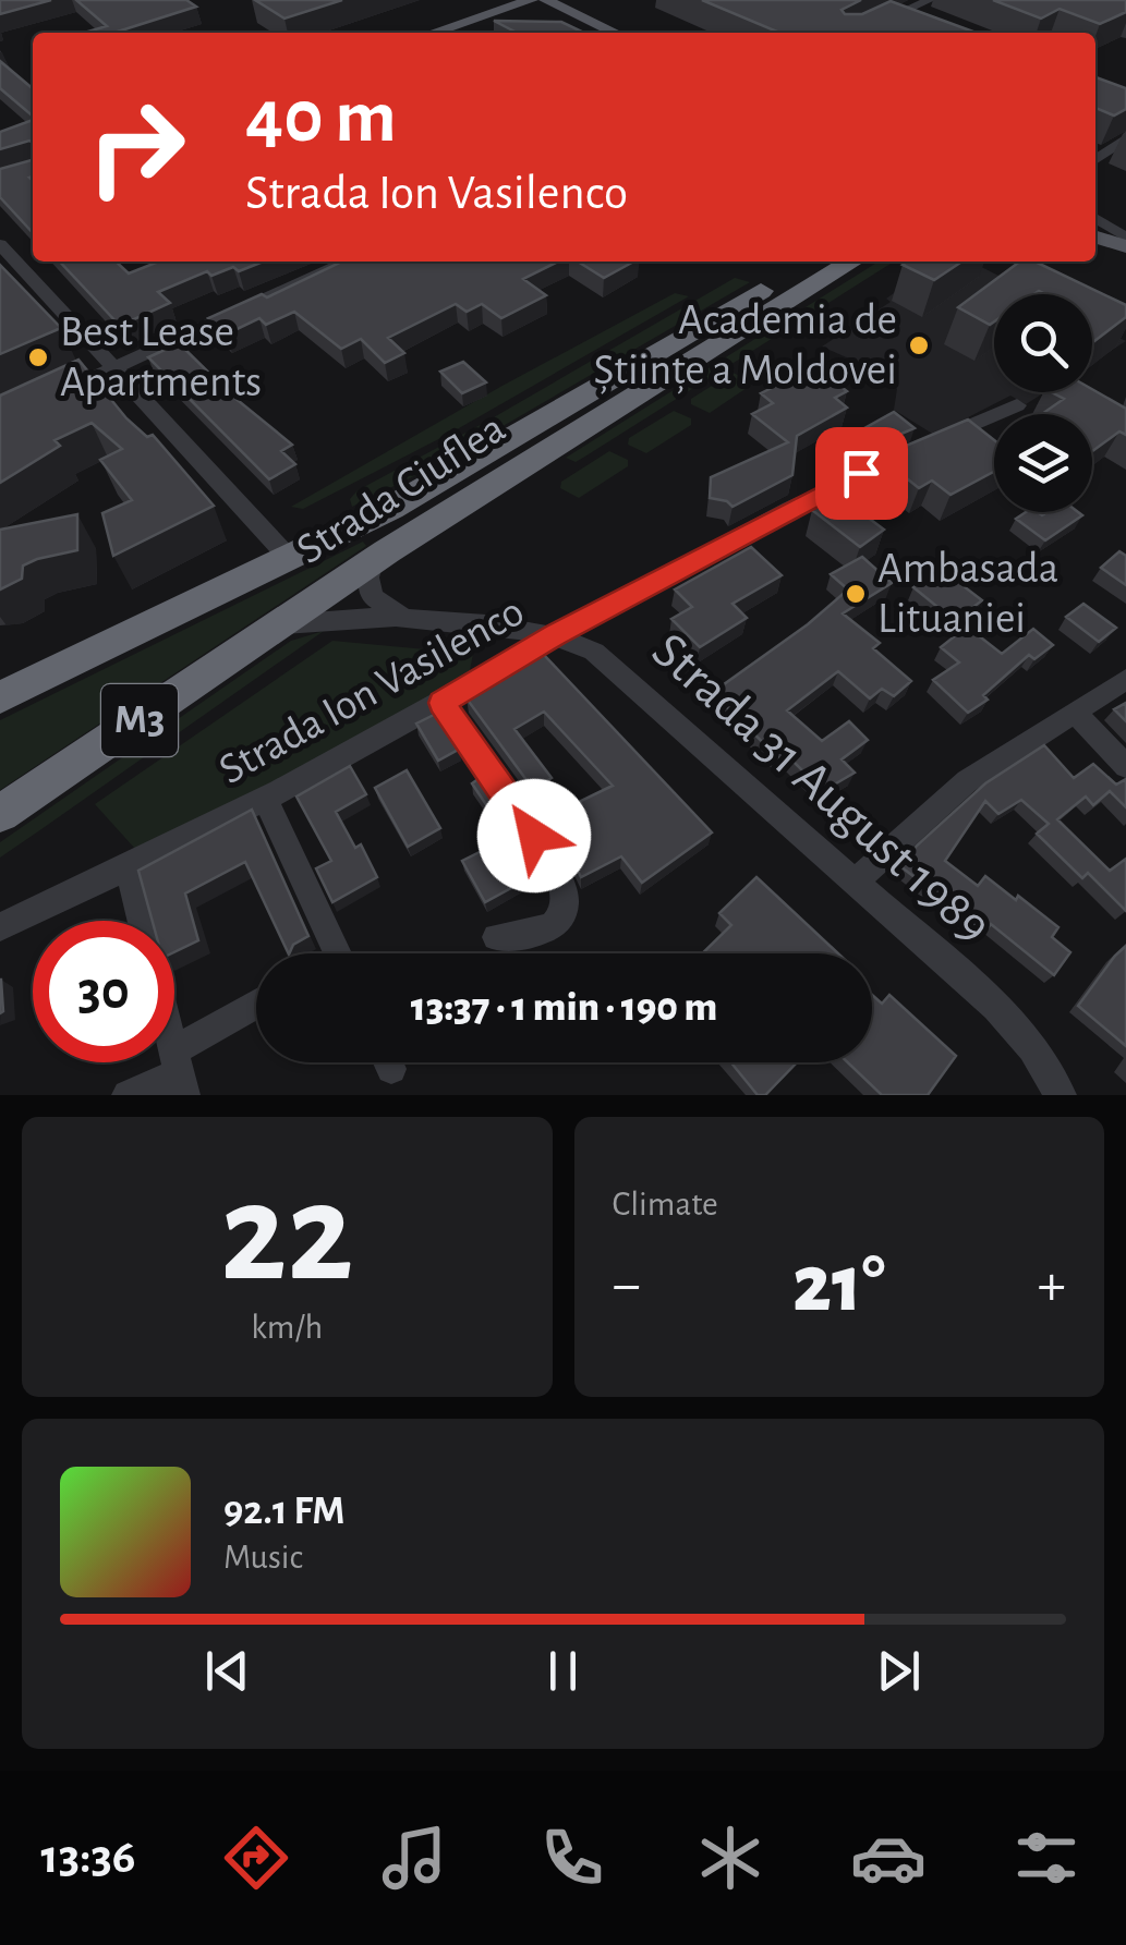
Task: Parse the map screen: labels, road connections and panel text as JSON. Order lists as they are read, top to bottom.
{
  "streets": {
    "highway": ["Strada Ciuflea", "M3"],
    "street": ["Strada Ion Vasilenco", "Strada 31 August 1989"]
  },
  "crossings": [
    ["Strada Ciuflea", "Strada 31 August 1989"],
    ["Strada Ion Vasilenco", "Strada 31 August 1989"]
  ],
  "places": ["Academia de Științe a Moldovei", "Best Lease Apartments", "Ambasada Lituaniei"],
  "page": {
    "turn": ["40 m", "Strada Ion Vasilenco"],
    "limit": "30",
    "trip": "13:37 · 1 min · 190 m",
    "tile": [
      ["22", "km/h"],
      "Climate"
    ],
    "heat": ["−", "21°", "+"],
    "song": ["92.1 FM", "Music"],
    "tabs": "13:36"
  }
}
